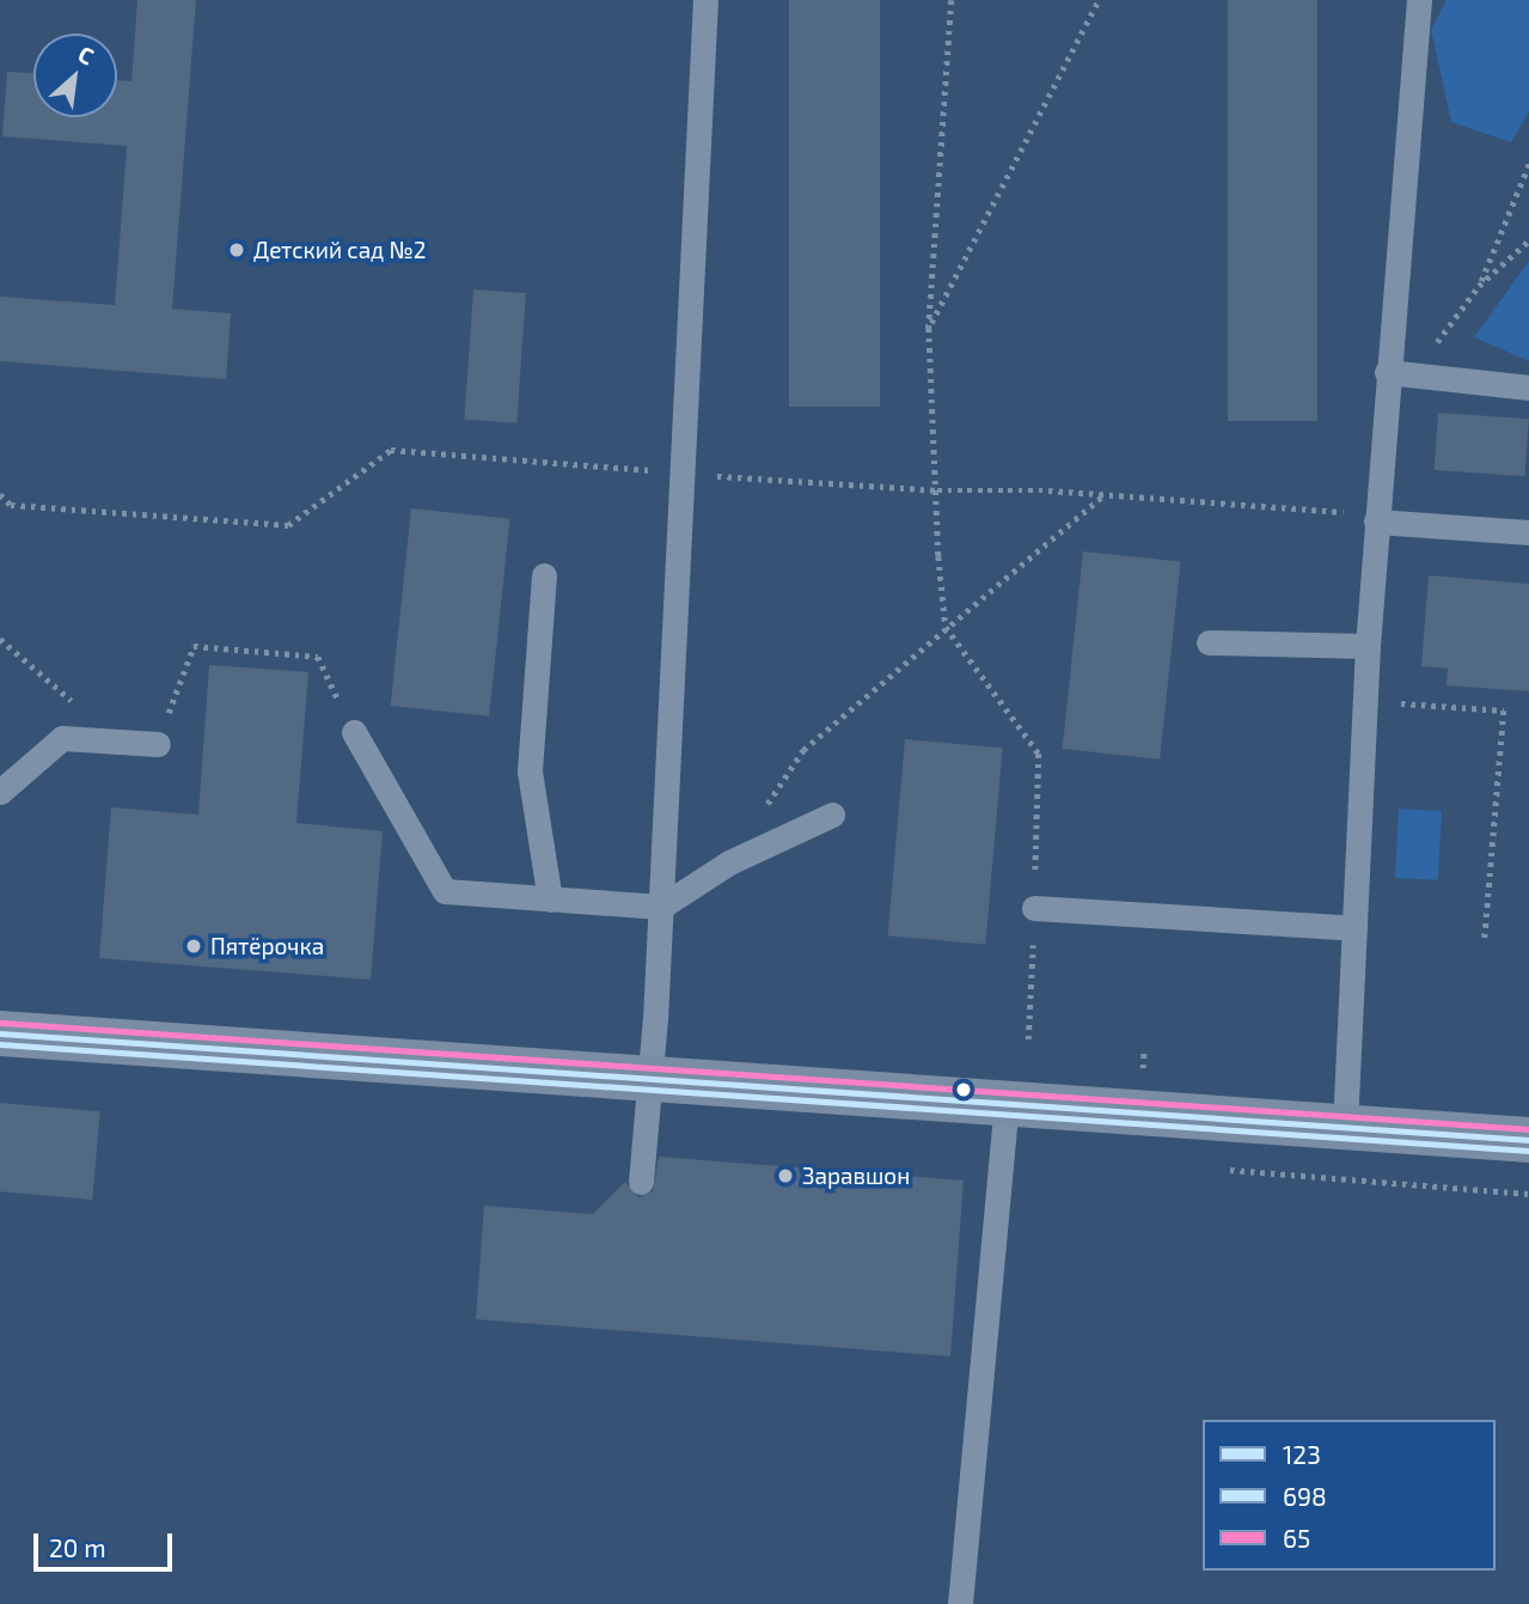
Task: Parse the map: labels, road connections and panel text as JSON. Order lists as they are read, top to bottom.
{
  "places": ["Детский сад №2", "Пятёрочка", "Заравшон"],
  "lines": ["transit line 65", "transit line 123", "transit line 698"],
  "legend": ["123", "698", "65"],
  "scale_bar": "20 m",
  "north": "top right"
}
